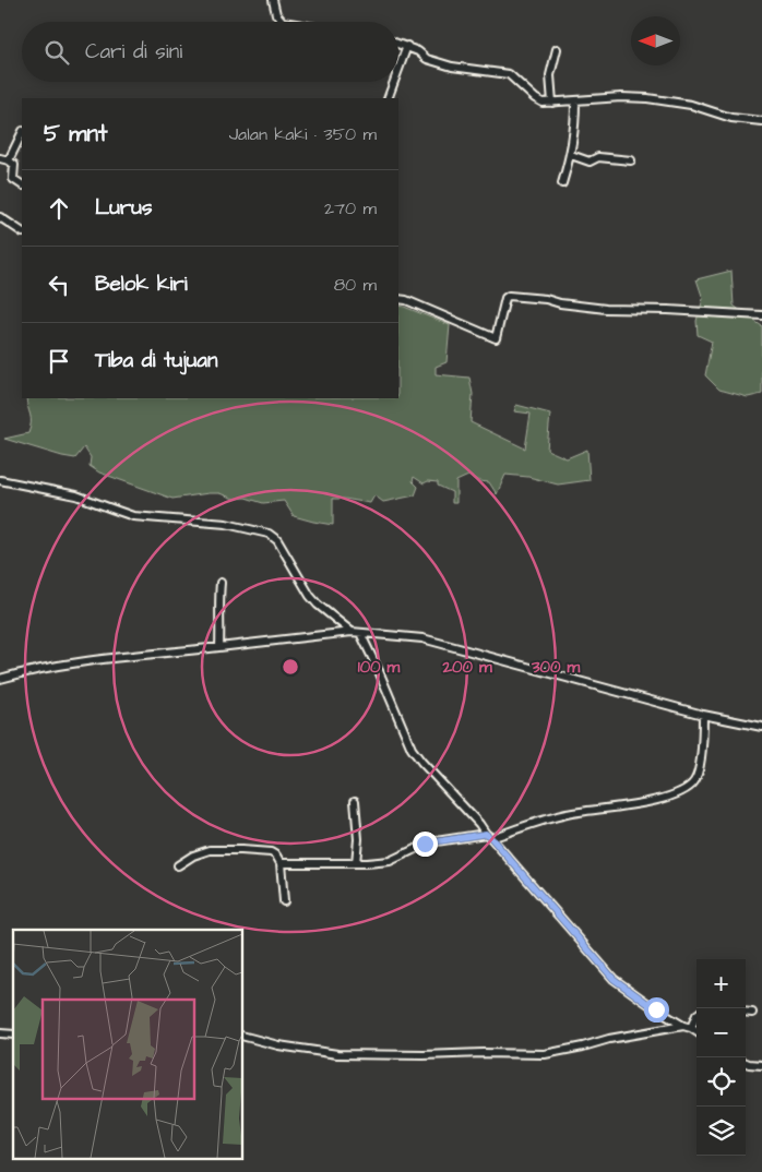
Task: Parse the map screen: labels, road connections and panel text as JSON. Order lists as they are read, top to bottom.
{
  "north": "left",
  "page": {
    "search": "Cari di sini",
    "heading": ["5 mnt", "Jalan kaki · 350 m"],
    "list": [
      ["Lurus", "270 m"],
      ["Belok kiri", "80 m"],
      "Tiba di tujuan"
    ],
    "map_buttons": ["+", "−"]
  },
  "rings": ["100 m", "200 m", "300 m"]
}
